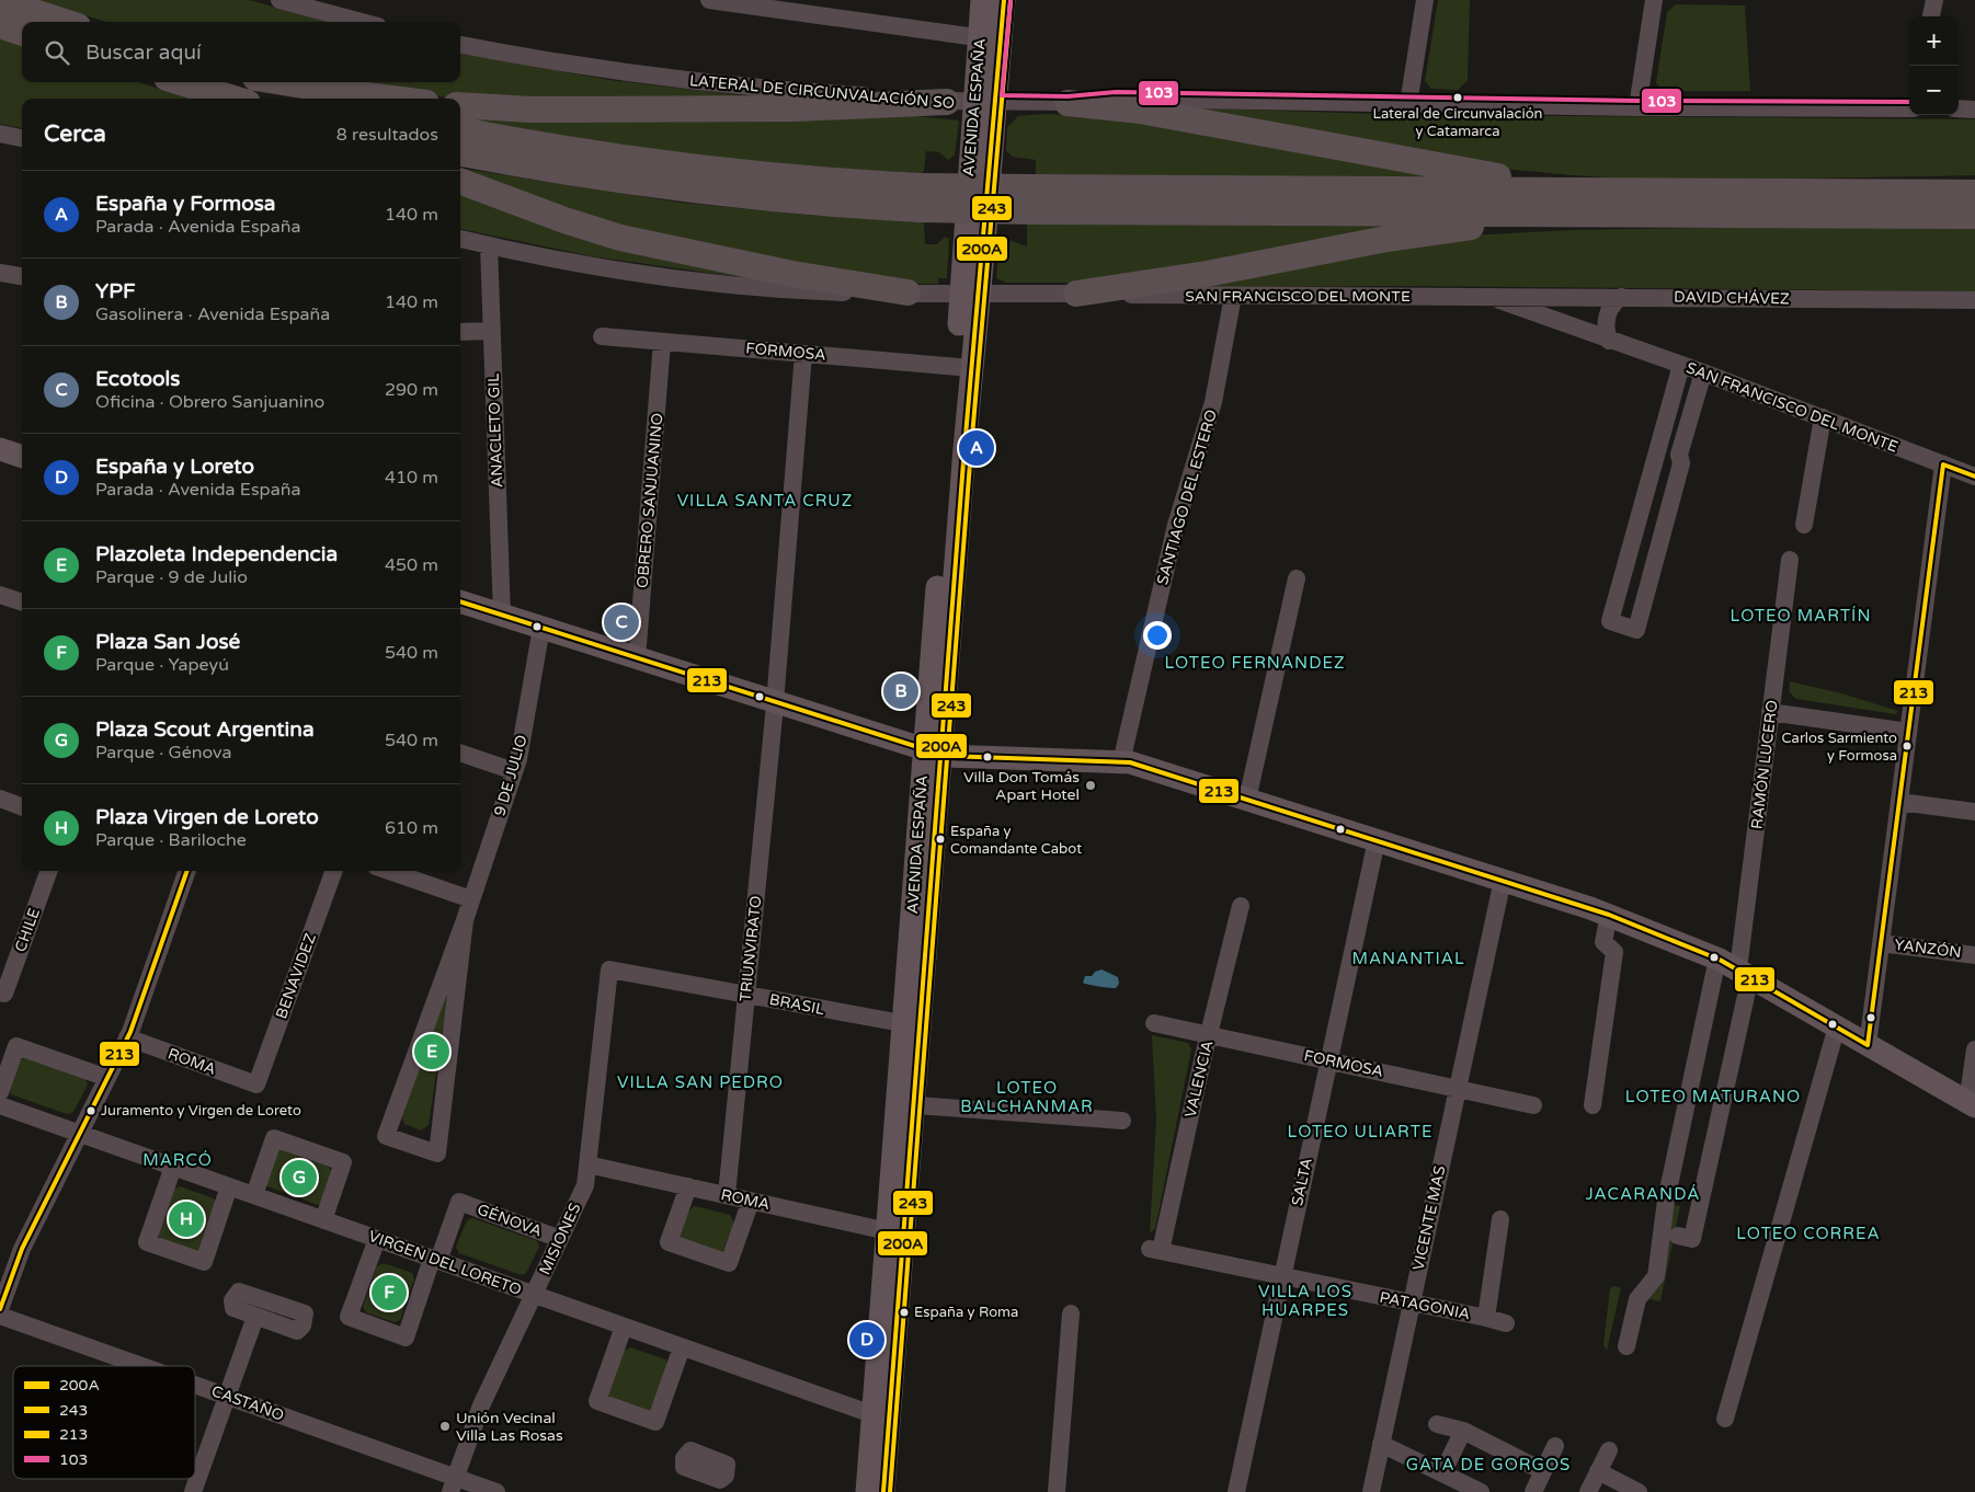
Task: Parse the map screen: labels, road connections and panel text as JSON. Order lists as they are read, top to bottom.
{
  "streets": {
    "main road": ["AVENIDA ESPAÑA"],
    "street": [
      "LATERAL DE CIRCUNVALACIÓN SO",
      "SAN FRANCISCO DEL MONTE",
      "DAVID CHÁVEZ",
      "FORMOSA",
      "ANACLETO GIL",
      "SANTIAGO DEL ESTERO",
      "OBRERO SANJUANINO",
      "RAMÓN LUCERO",
      "9 DE JULIO",
      "CHILE",
      "TRIUNVIRATO",
      "YANZÓN",
      "BENAVIDEZ",
      "BRASIL",
      "ROMA",
      "VALENCIA",
      "SALTA",
      "VICENTE MAS",
      "GÉNOVA",
      "MISIONES",
      "VIRGEN DEL LORETO",
      "PATAGONIA",
      "CASTAÑO"
    ]
  },
  "crossings": [
    ["LATERAL DE CIRCUNVALACIÓN SO", "AVENIDA ESPAÑA"],
    ["AVENIDA ESPAÑA", "SAN FRANCISCO DEL MONTE"],
    ["AVENIDA ESPAÑA", "FORMOSA"],
    ["AVENIDA ESPAÑA", "BRASIL"],
    ["AVENIDA ESPAÑA", "ROMA"],
    ["AVENIDA ESPAÑA", "VIRGEN DEL LORETO"],
    ["SAN FRANCISCO DEL MONTE", "DAVID CHÁVEZ"],
    ["SAN FRANCISCO DEL MONTE", "SANTIAGO DEL ESTERO"],
    ["FORMOSA", "OBRERO SANJUANINO"],
    ["FORMOSA", "TRIUNVIRATO"],
    ["FORMOSA", "VALENCIA"],
    ["FORMOSA", "SALTA"],
    ["FORMOSA", "VICENTE MAS"],
    ["TRIUNVIRATO", "BRASIL"],
    ["TRIUNVIRATO", "ROMA"],
    ["BENAVIDEZ", "ROMA"],
    ["BRASIL", "MISIONES"],
    ["ROMA", "MISIONES"],
    ["VALENCIA", "PATAGONIA"],
    ["SALTA", "PATAGONIA"],
    ["VICENTE MAS", "PATAGONIA"],
    ["GÉNOVA", "MISIONES"],
    ["GÉNOVA", "VIRGEN DEL LORETO"],
    ["MISIONES", "VIRGEN DEL LORETO"],
    ["MISIONES", "CASTAÑO"]
  ],
  "districts": [
    "VILLA SANTA CRUZ",
    "LOTEO MARTÍN",
    "LOTEO FERNANDEZ",
    "MANANTIAL",
    "VILLA SAN PEDRO",
    "LOTEO BALCHANMAR",
    "LOTEO MATURANO",
    "LOTEO ULIARTE",
    "MARCÓ",
    "JACARANDÁ",
    "LOTEO CORREA",
    "VILLA LOS HUARPES",
    "GATA DE GORGOS"
  ],
  "places": [
    "Lateral de Circunvalación y Catamarca",
    "Carlos Sarmiento y Formosa",
    "Villa Don Tomás Apart Hotel",
    "España y Comandante Cabot",
    "Juramento y Virgen de Loreto",
    "España y Roma",
    "Unión Vecinal Villa Las Rosas"
  ],
  "lines": [
    "transit line 200A",
    "transit line 243",
    "transit line 103",
    "transit line 213"
  ],
  "legend": [
    "200A",
    "243",
    "213",
    "103"
  ],
  "page": {
    "map_buttons": ["+", "−"],
    "search": "Buscar aquí",
    "heading": ["Cerca", "8 resultados"],
    "list": [
      {
        "mark": "A",
        "name": "España y Formosa",
        "note": "Parada · Avenida España",
        "value": "140 m"
      },
      {
        "mark": "B",
        "name": "YPF",
        "note": "Gasolinera · Avenida España",
        "value": "140 m"
      },
      {
        "mark": "C",
        "name": "Ecotools",
        "note": "Oficina · Obrero Sanjuanino",
        "value": "290 m"
      },
      {
        "mark": "D",
        "name": "España y Loreto",
        "note": "Parada · Avenida España",
        "value": "410 m"
      },
      {
        "mark": "E",
        "name": "Plazoleta Independencia",
        "note": "Parque · 9 de Julio",
        "value": "450 m"
      },
      {
        "mark": "F",
        "name": "Plaza San José",
        "note": "Parque · Yapeyú",
        "value": "540 m"
      },
      {
        "mark": "G",
        "name": "Plaza Scout Argentina",
        "note": "Parque · Génova",
        "value": "540 m"
      },
      {
        "mark": "H",
        "name": "Plaza Virgen de Loreto",
        "note": "Parque · Bariloche",
        "value": "610 m"
      }
    ],
    "pins": [
      "A",
      "C",
      "B",
      "E",
      "G",
      "H",
      "F",
      "D"
    ]
  }
}
